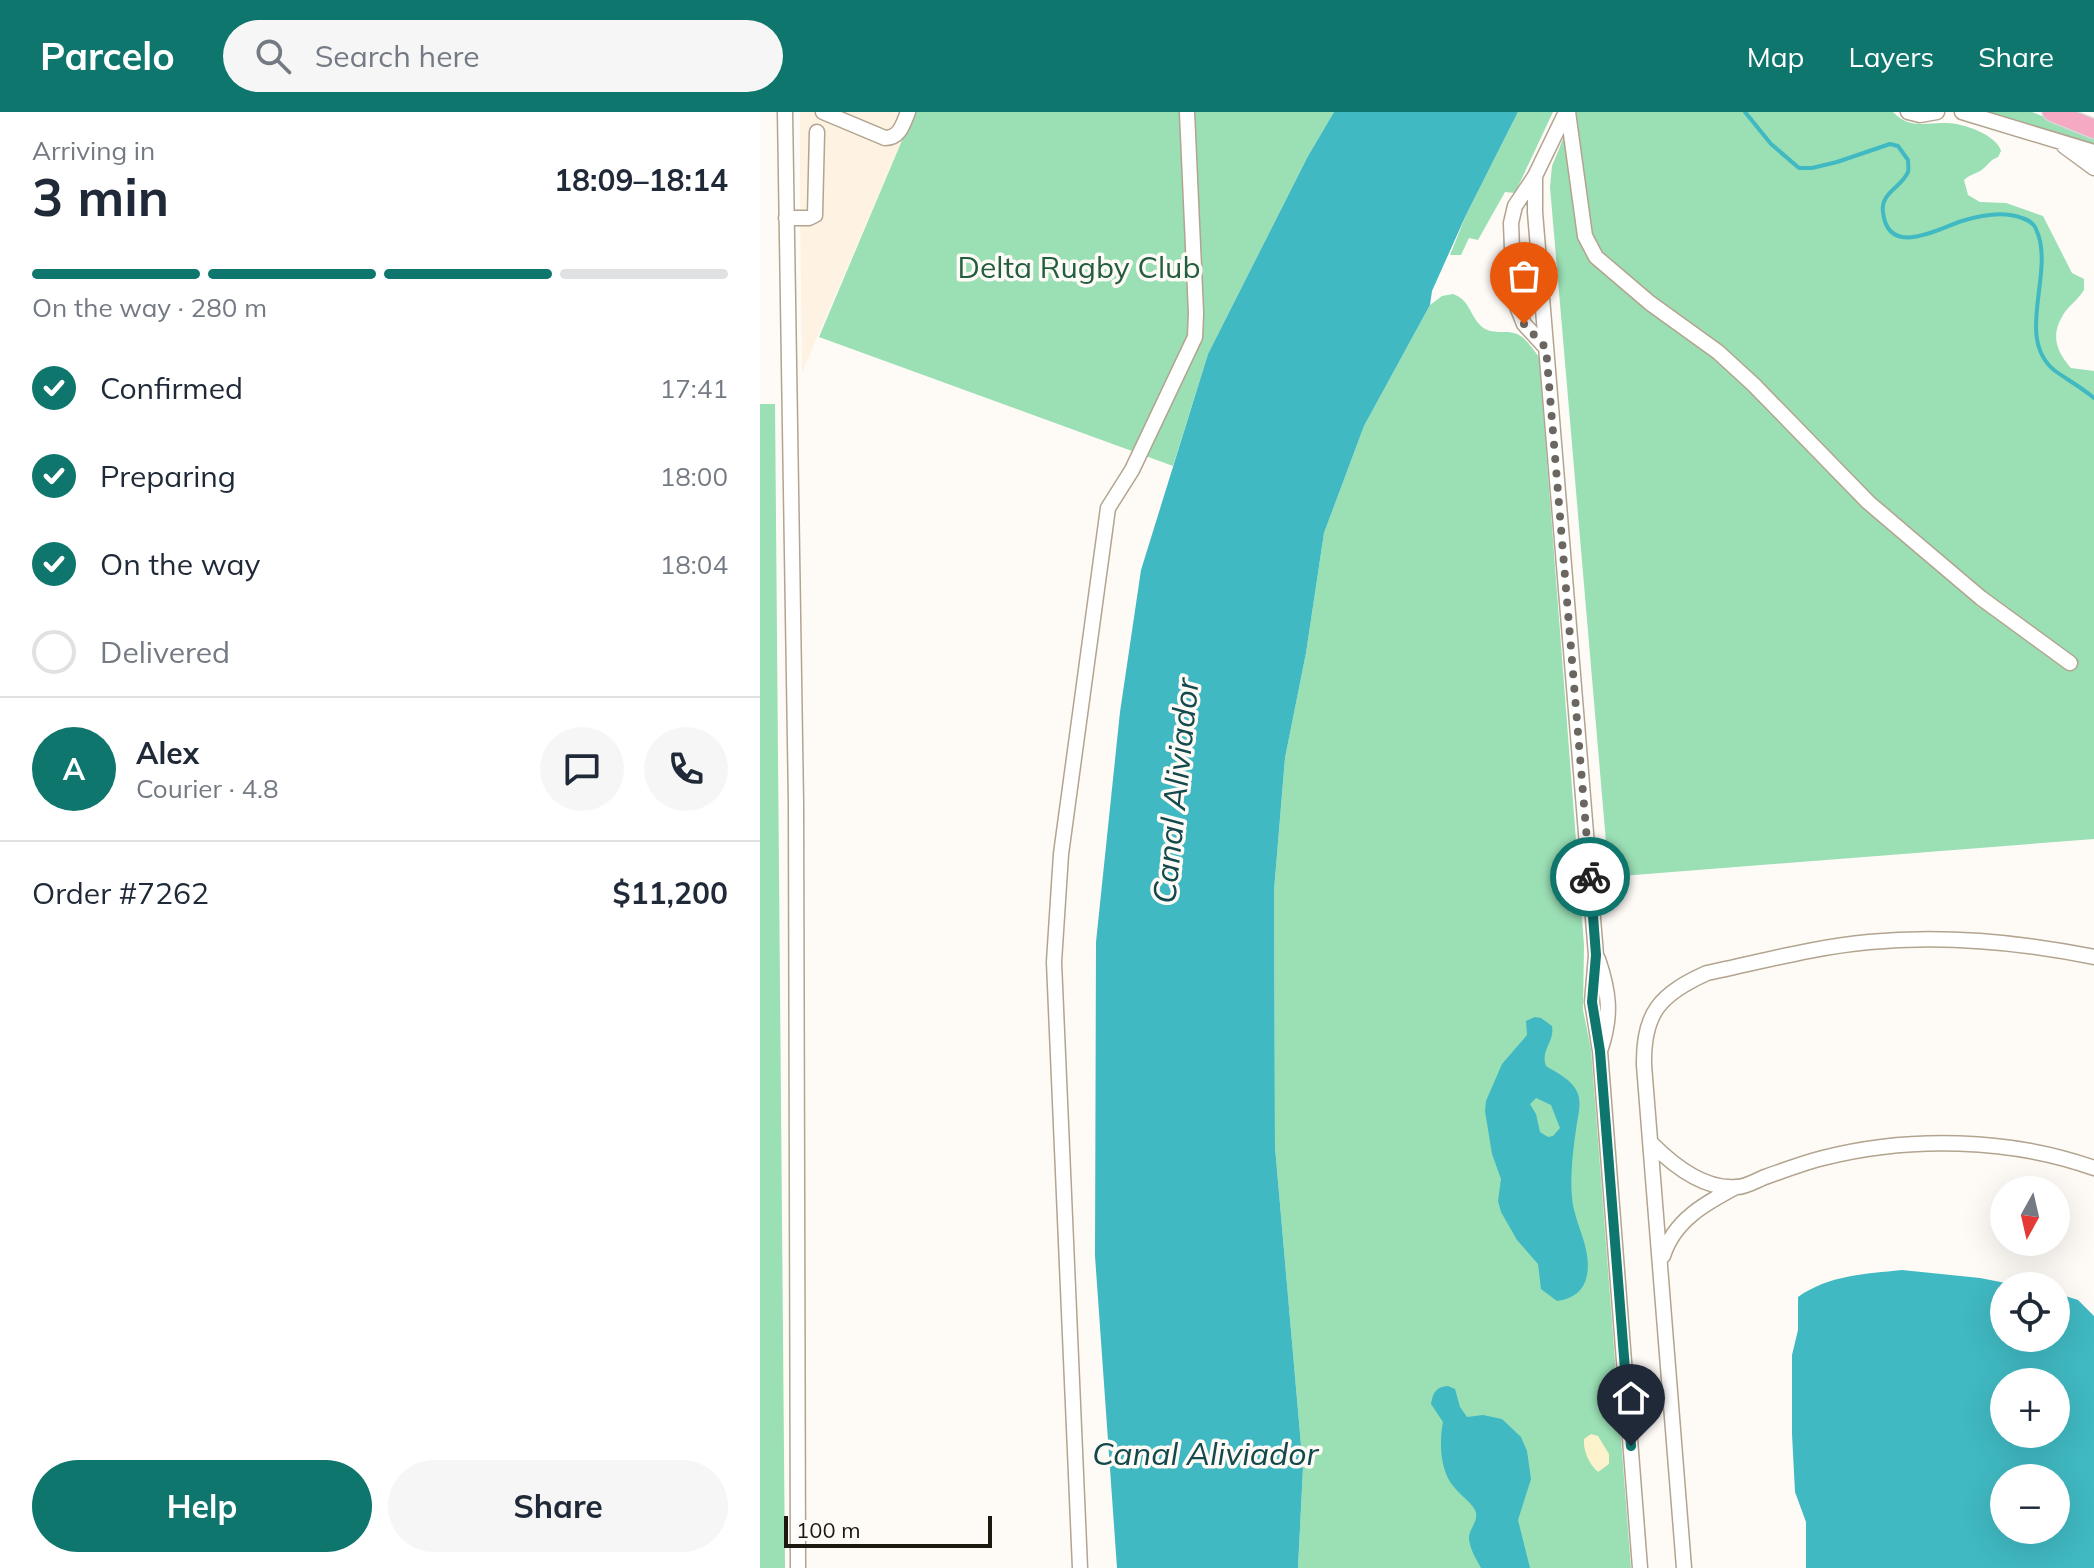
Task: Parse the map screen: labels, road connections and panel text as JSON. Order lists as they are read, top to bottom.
{
  "water": ["Canal Aliviador"],
  "parks": ["Delta Rugby Club"],
  "scale_bar": "100 m",
  "north": "bottom",
  "page": {
    "header": "Parcelo",
    "search": "Search here",
    "nav": ["Map", "Layers", "Share"],
    "heading": ["3 min", "Arriving in", "18:09–18:14"],
    "panel": [
      "Alex",
      "Courier · 4.8",
      "Order #7262",
      "$11,200"
    ],
    "bar": "On the way · 280 m",
    "list": [
      ["Confirmed", "17:41"],
      ["Preparing", "18:00"],
      ["On the way", "18:04"],
      "Delivered"
    ],
    "round": "A",
    "map_buttons": ["+", "−"],
    "buttons": ["Help", "Share"],
    "scale": "100 m"
  }
}
